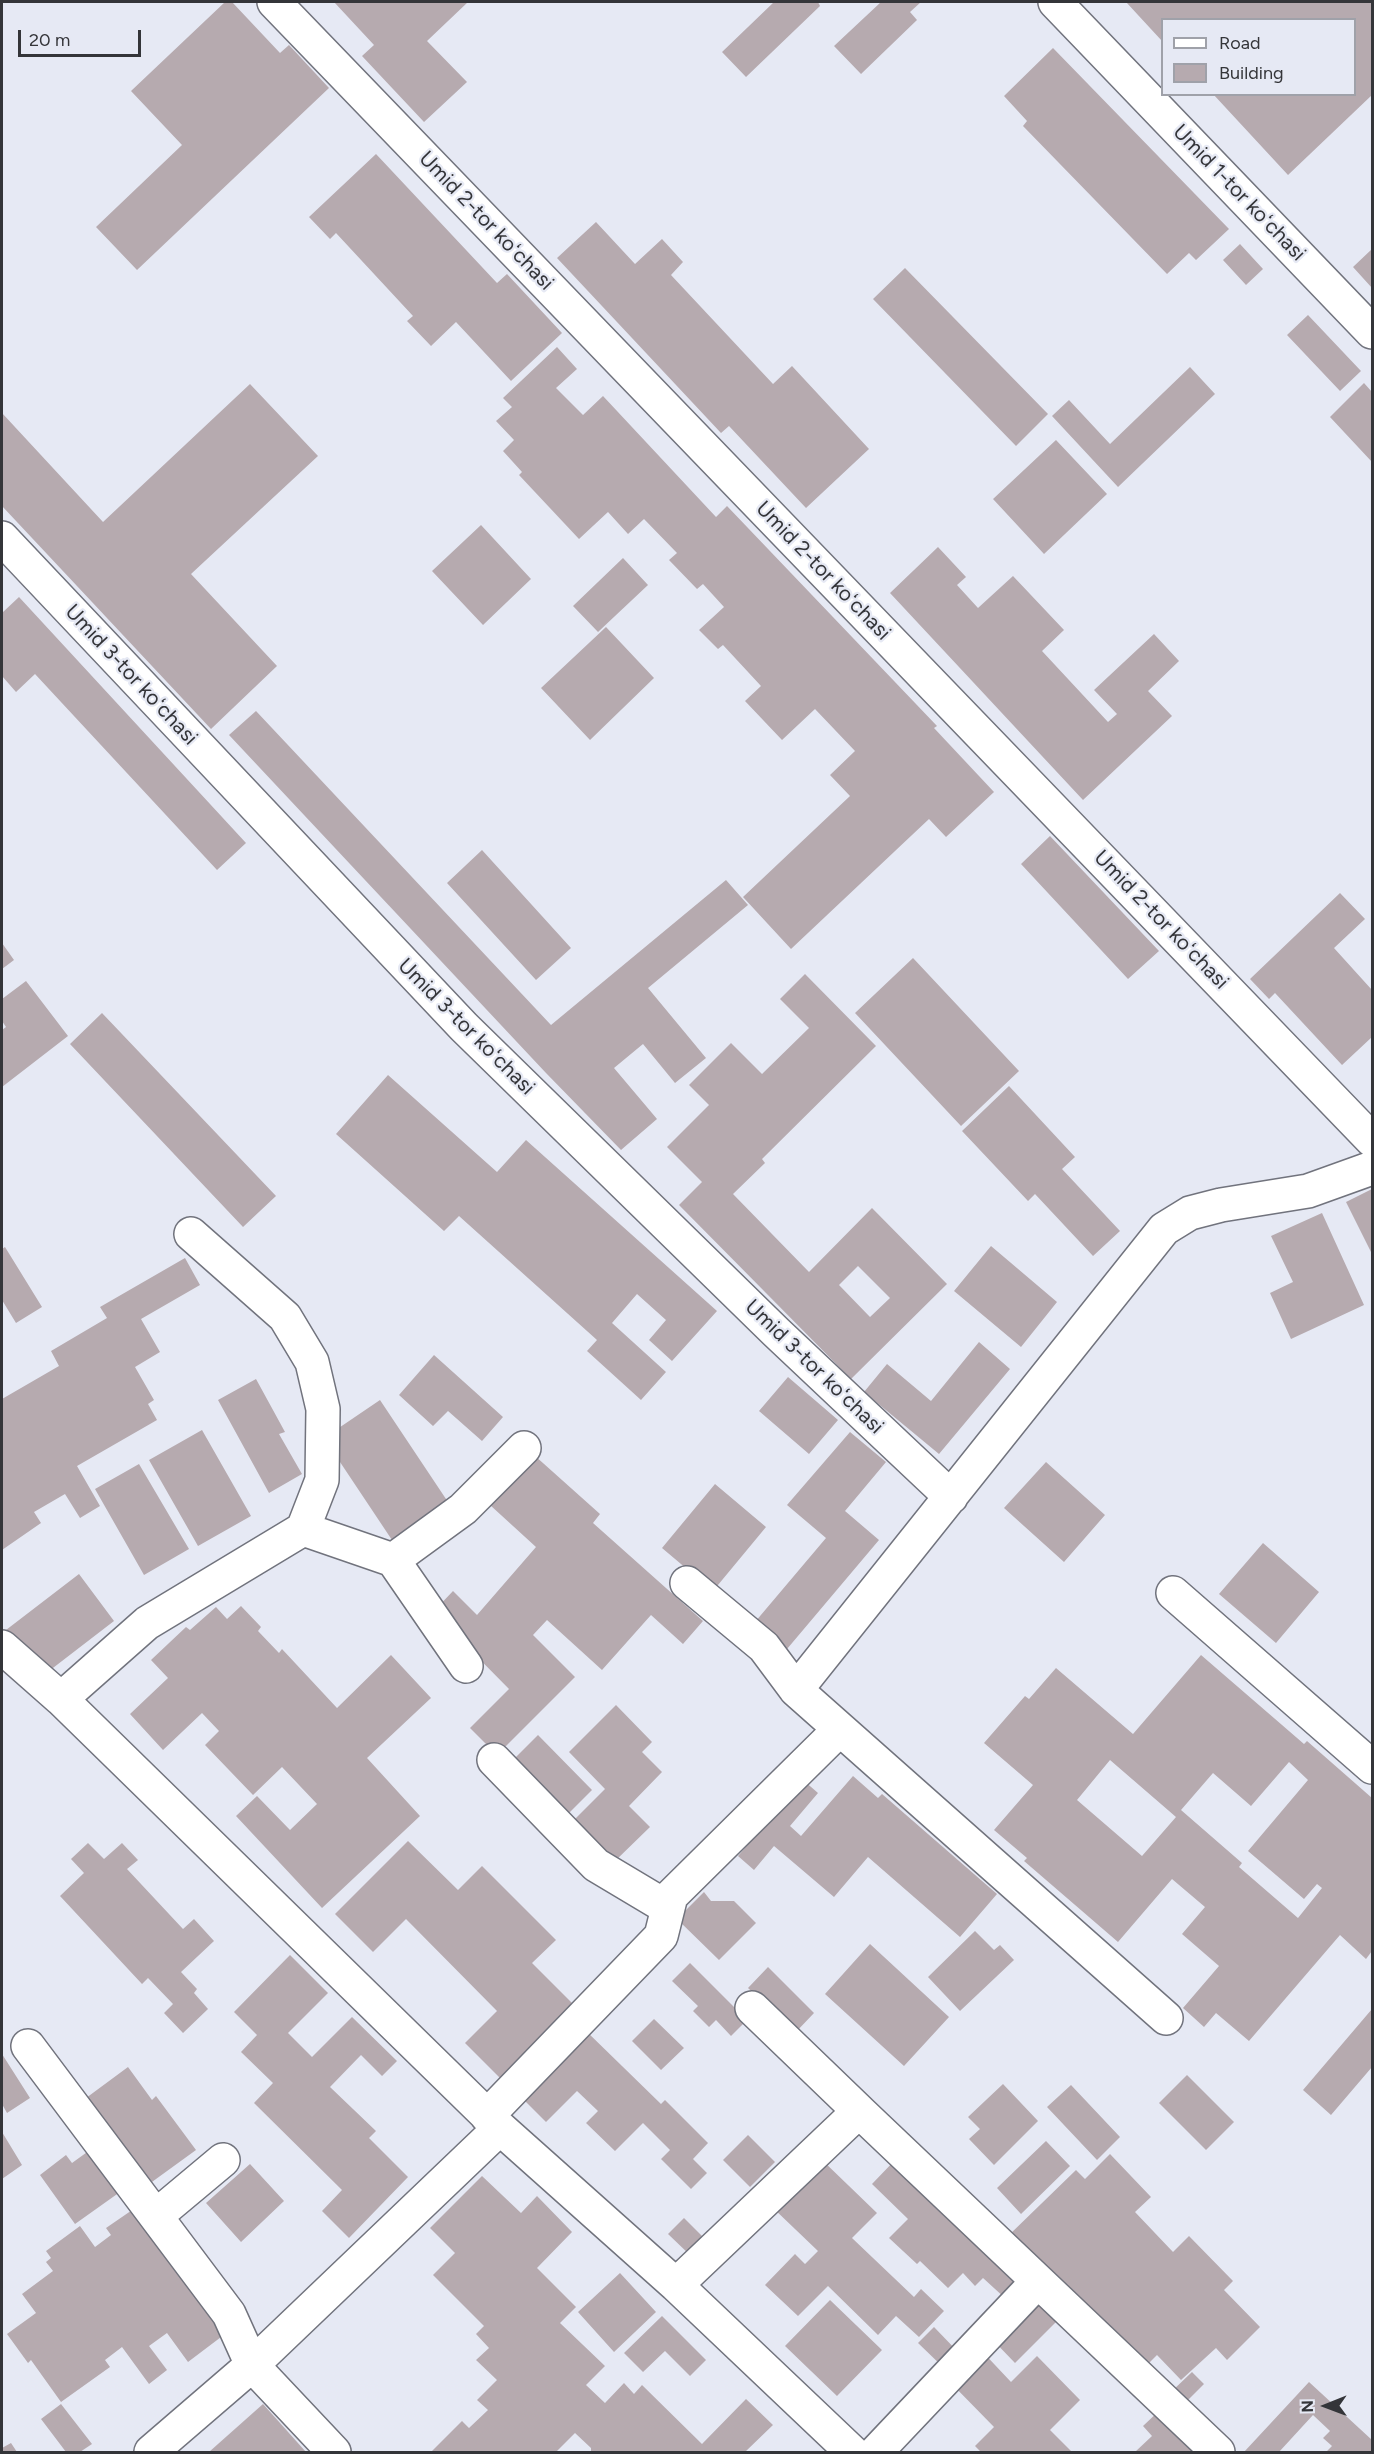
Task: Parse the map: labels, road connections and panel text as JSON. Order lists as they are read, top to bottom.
{
  "streets": {
    "street": ["Umid 1-tor koʻchasi", "Umid 2-tor koʻchasi", "Umid 3-tor koʻchasi"]
  },
  "legend": ["Road", "Building"],
  "scale_bar": "20 m",
  "north": "left"
}
